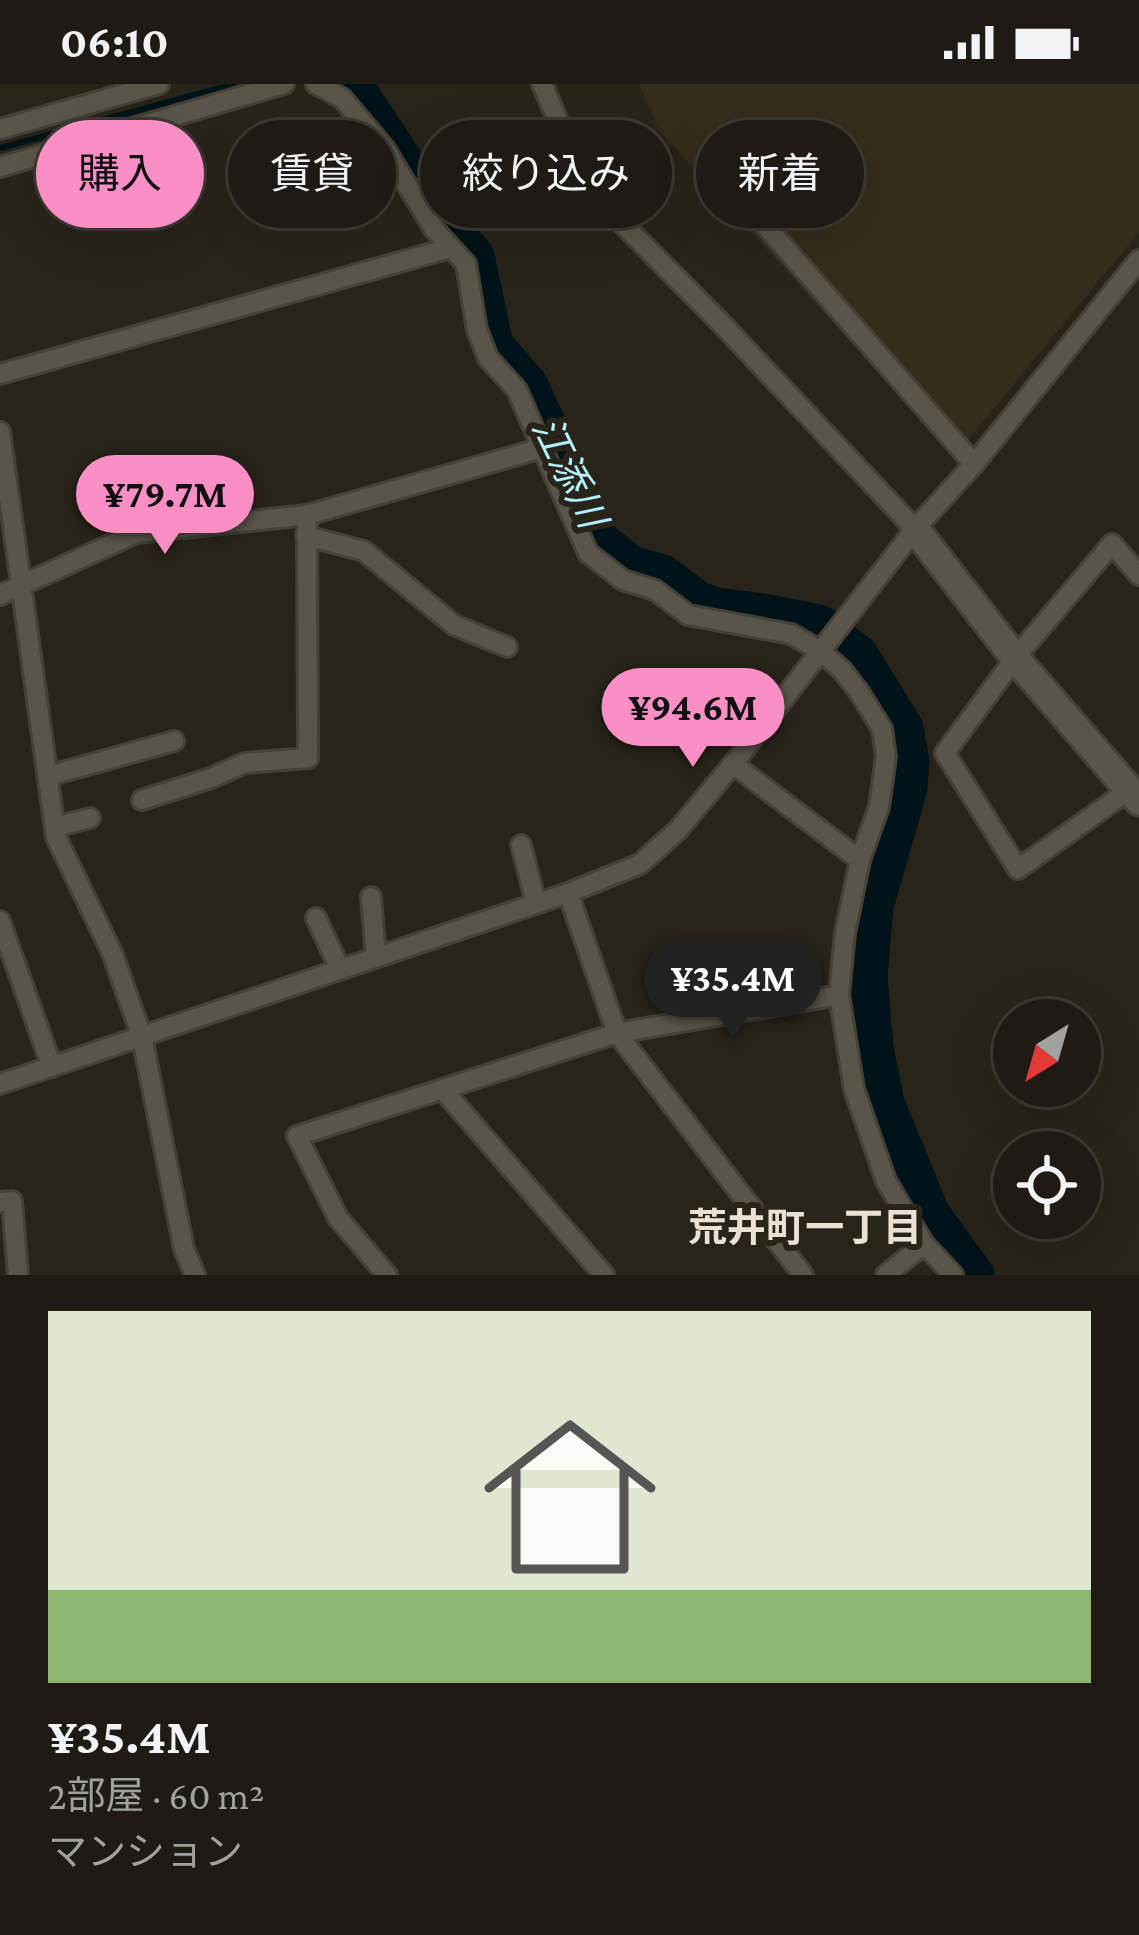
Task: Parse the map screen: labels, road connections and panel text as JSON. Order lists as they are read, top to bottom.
{
  "districts": ["荒井町一丁目"],
  "water": ["江添川"],
  "north": "bottom left",
  "page": {
    "status": "06:10",
    "chip": [
      "購入",
      "賃貸",
      "絞り込み",
      "新着"
    ],
    "price": ["¥79.7M", "¥94.6M", "¥35.4M"],
    "list": [
      {
        "name": "¥35.4M",
        "note": "2部屋 · 60 m² · マンション"
      }
    ]
  }
}
